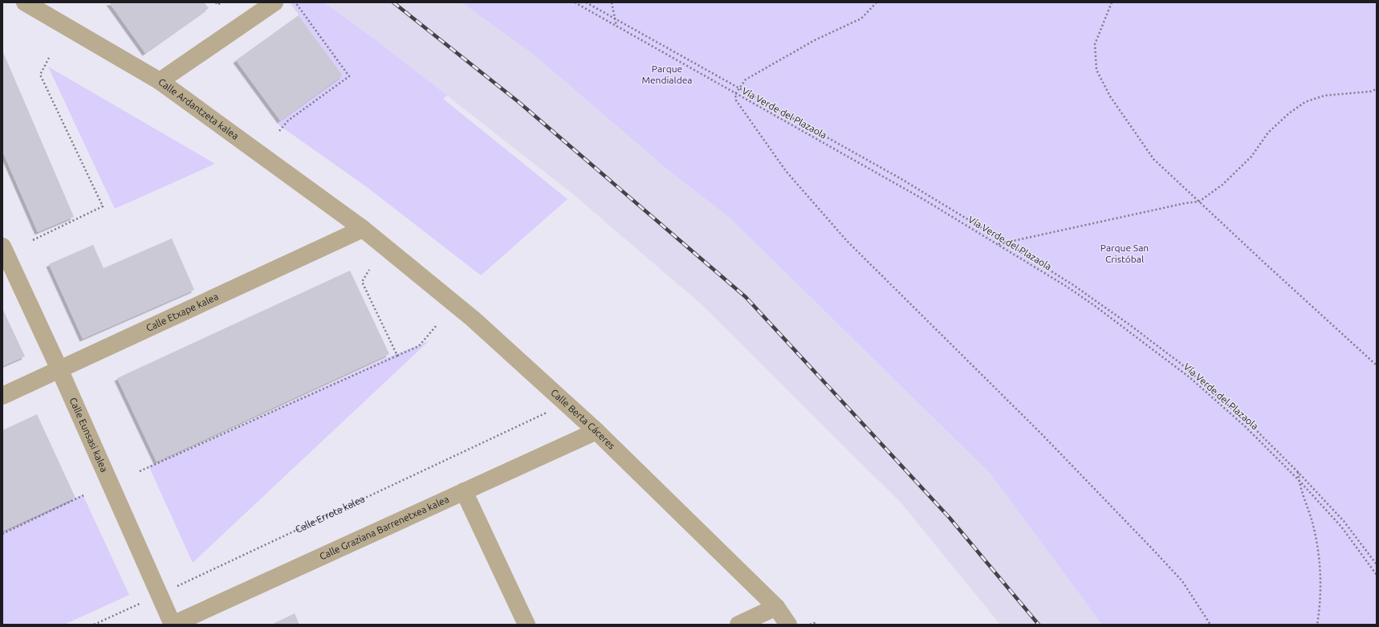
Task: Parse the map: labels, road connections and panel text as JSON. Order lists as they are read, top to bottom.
{
  "streets": {
    "street": [
      "Calle Ardantzeta kalea",
      "Calle Etxape kalea",
      "Calle Berta Cáceres",
      "Calle Eunsasi kalea",
      "Calle Graziana Barrenetxea kalea"
    ],
    "path": ["Vía Verde del Plazaola", "Calle Errota kalea"]
  },
  "crossings": [
    ["Calle Ardantzeta kalea", "Calle Etxape kalea"],
    ["Calle Ardantzeta kalea", "Calle Berta Cáceres"],
    ["Calle Etxape kalea", "Calle Berta Cáceres"],
    ["Calle Etxape kalea", "Calle Eunsasi kalea"],
    ["Calle Berta Cáceres", "Calle Errota kalea"],
    ["Calle Berta Cáceres", "Calle Graziana Barrenetxea kalea"],
    ["Calle Eunsasi kalea", "Calle Errota kalea"],
    ["Calle Eunsasi kalea", "Calle Graziana Barrenetxea kalea"]
  ],
  "parks": ["Parque Mendialdea", "Parque San Cristóbal"]
}
